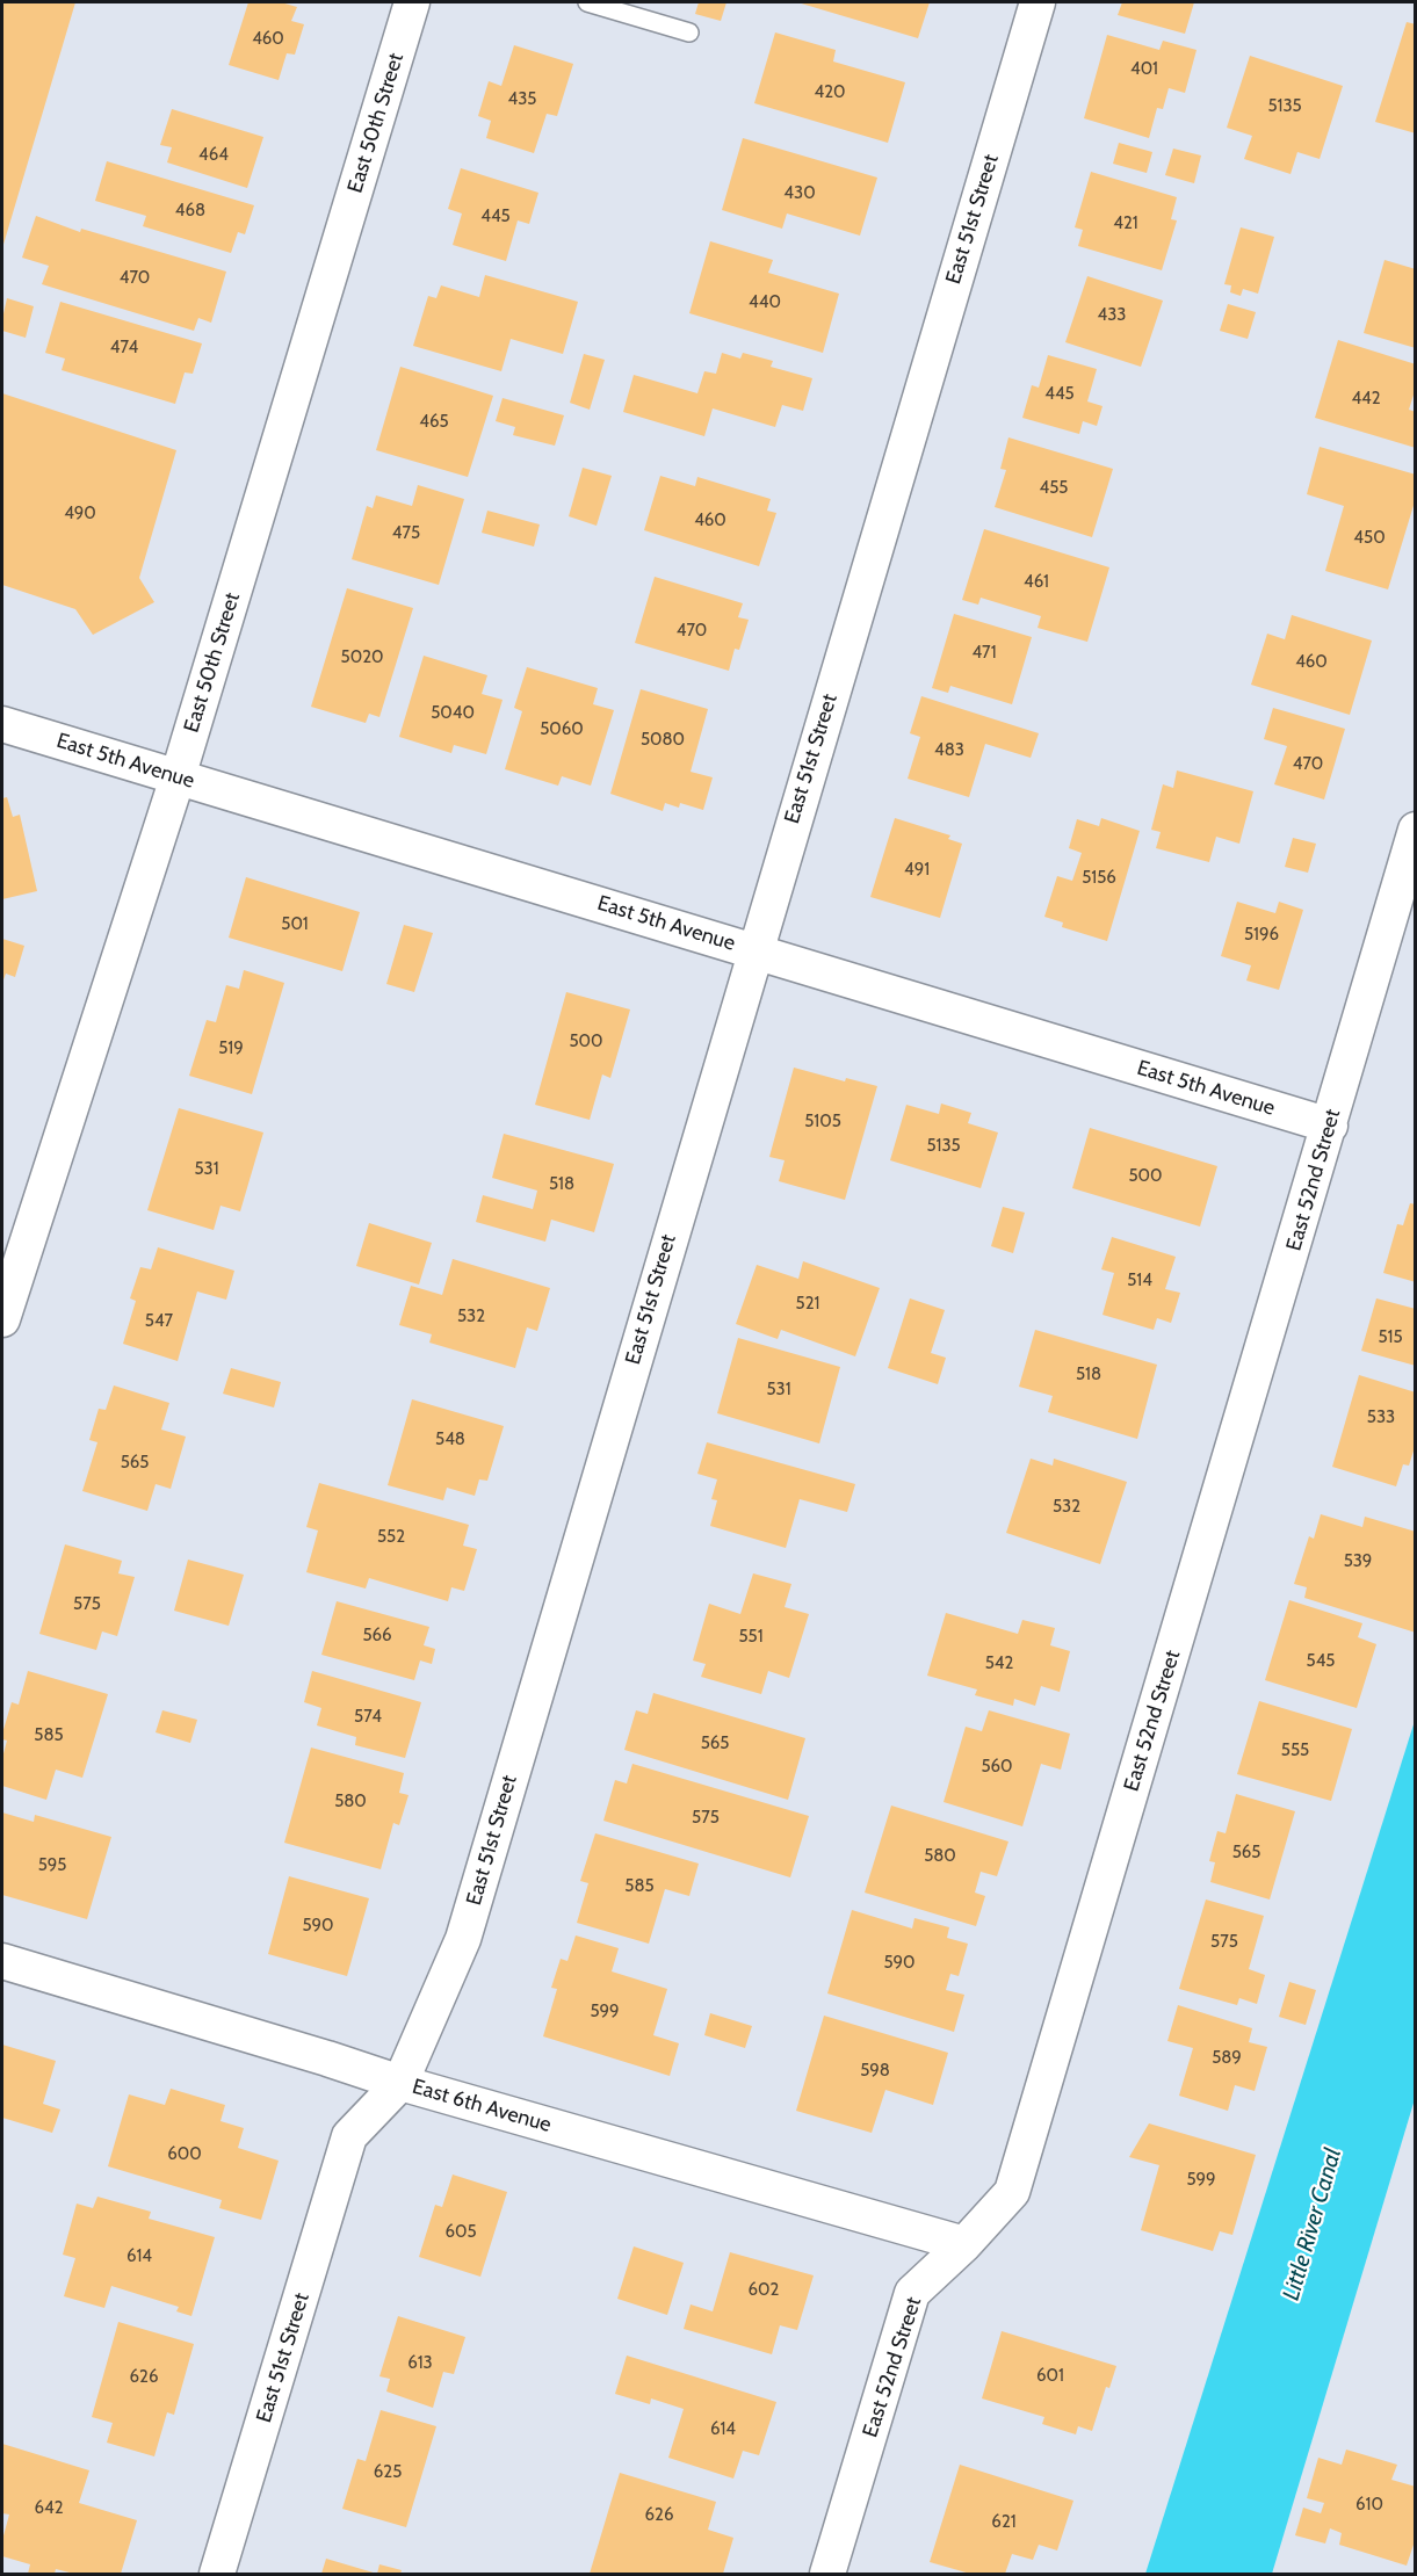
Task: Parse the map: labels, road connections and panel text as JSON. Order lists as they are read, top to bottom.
{
  "streets": {
    "street": [
      "East 50th Street",
      "East 51st Street",
      "East 5th Avenue",
      "East 52nd Street",
      "East 6th Avenue"
    ]
  },
  "crossings": [
    ["East 50th Street", "East 5th Avenue"],
    ["East 51st Street", "East 5th Avenue"],
    ["East 51st Street", "East 6th Avenue"],
    ["East 5th Avenue", "East 52nd Street"],
    ["East 52nd Street", "East 6th Avenue"]
  ],
  "water": ["Little River Canal"],
  "house_numbers": [
    "460",
    "401",
    "420",
    "435",
    "5135",
    "464",
    "430",
    "468",
    "445",
    "421",
    "470",
    "440",
    "433",
    "474",
    "445",
    "442",
    "465",
    "455",
    "490",
    "460",
    "475",
    "450",
    "461",
    "470",
    "471",
    "5020",
    "460",
    "5040",
    "5060",
    "5080",
    "483",
    "470",
    "491",
    "5156",
    "501",
    "5196",
    "500",
    "519",
    "5105",
    "5135",
    "531",
    "500",
    "518",
    "514",
    "521",
    "532",
    "547",
    "515",
    "518",
    "531",
    "533",
    "548",
    "565",
    "532",
    "552",
    "539",
    "575",
    "566",
    "551",
    "545",
    "542",
    "574",
    "585",
    "565",
    "555",
    "560",
    "580",
    "575",
    "565",
    "580",
    "595",
    "585",
    "590",
    "575",
    "590",
    "599",
    "589",
    "598",
    "600",
    "599",
    "605",
    "614",
    "602",
    "613",
    "601",
    "626",
    "614",
    "625",
    "610",
    "642",
    "626",
    "621"
  ]
}
